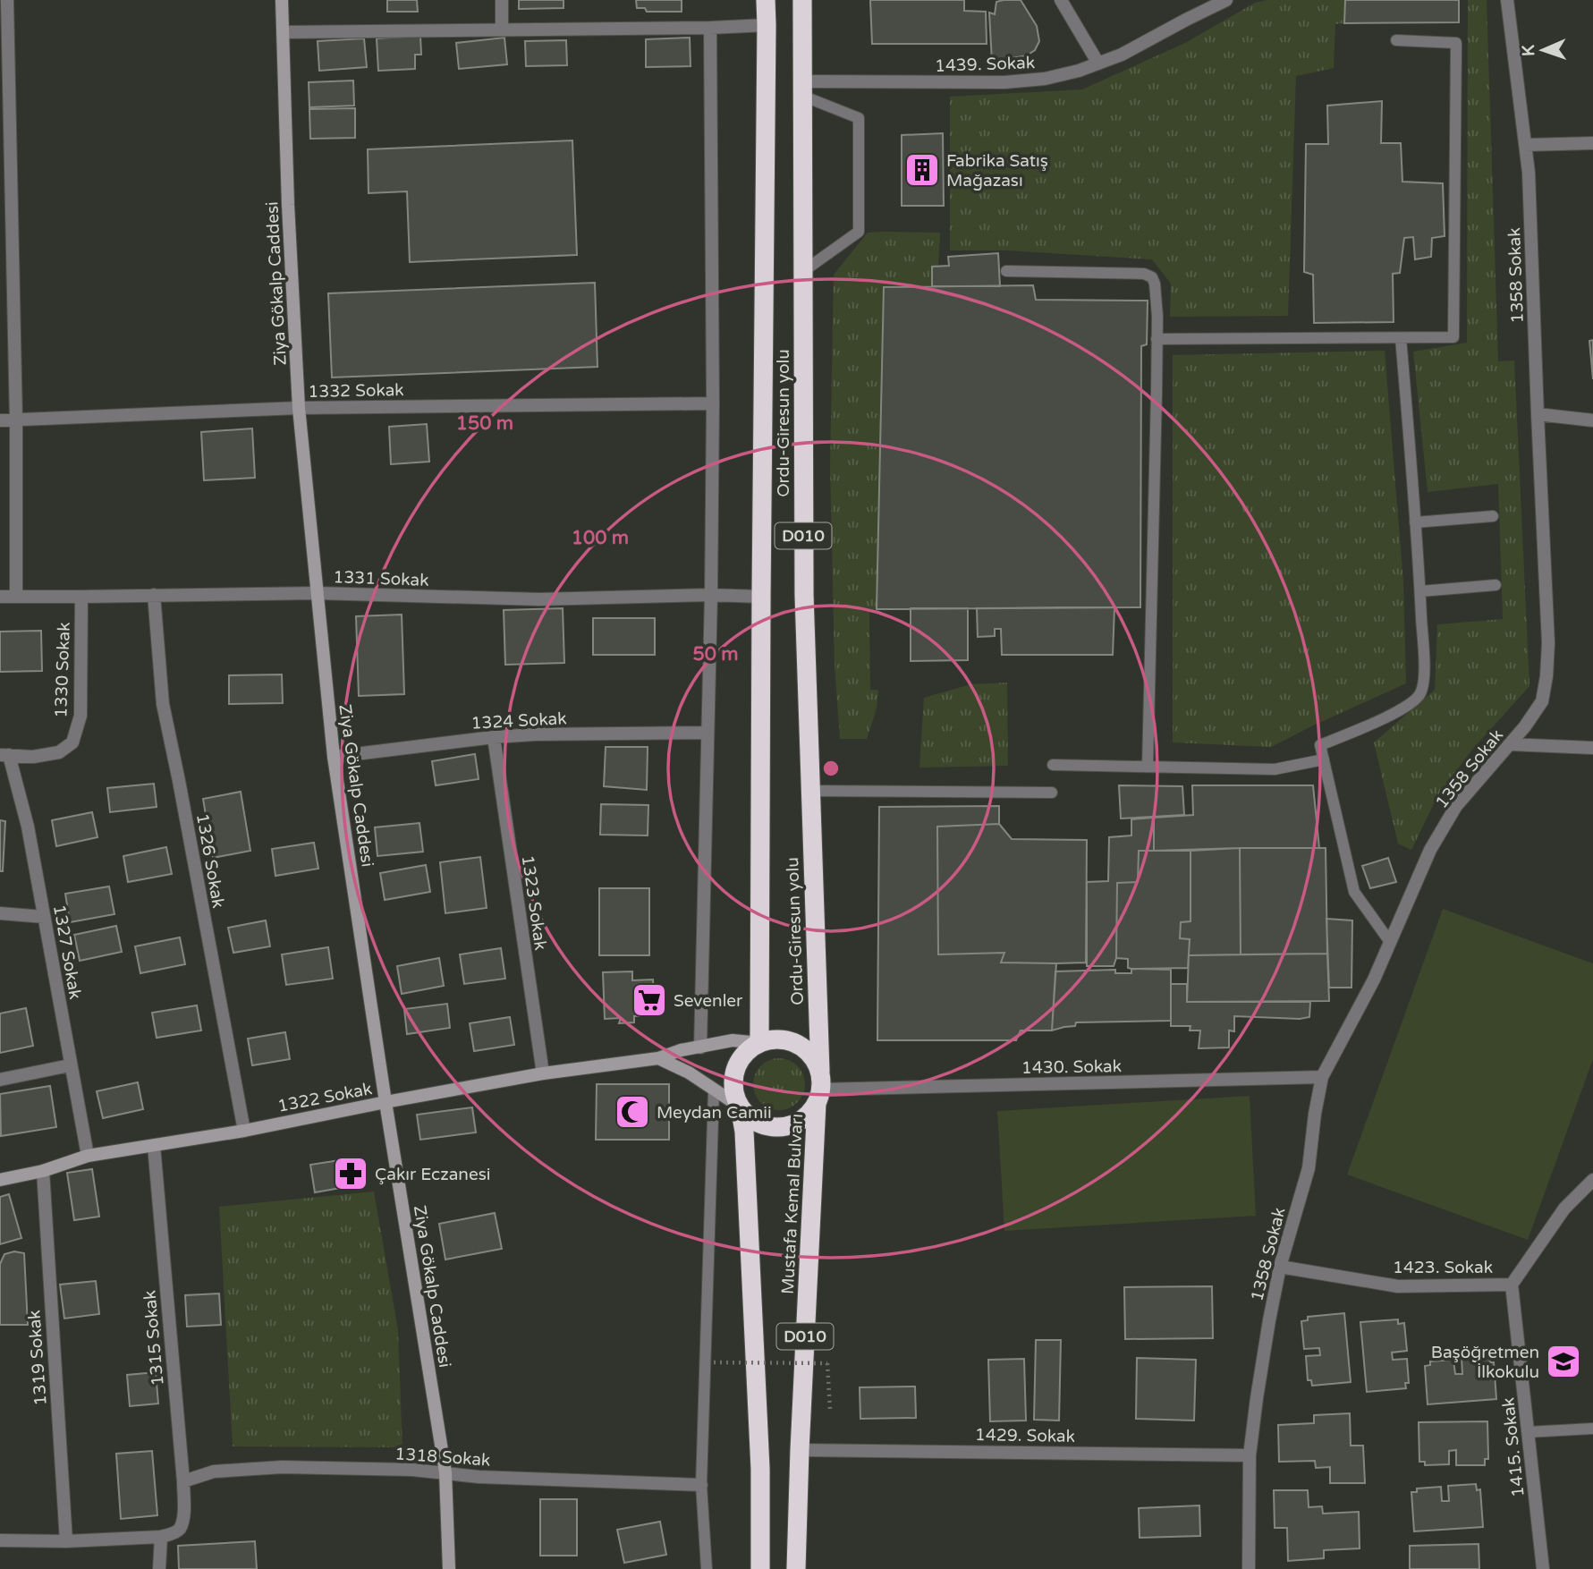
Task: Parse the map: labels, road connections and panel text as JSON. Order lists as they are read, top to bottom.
{
  "streets": {
    "highway": ["Ordu-Giresun yolu", "D010", "Mustafa Kemal Bulvarı"],
    "street": [
      "1439. Sokak",
      "1358 Sokak",
      "Ziya Gökalp Caddesi",
      "1332 Sokak",
      "1331 Sokak",
      "1330 Sokak",
      "1324 Sokak",
      "1326 Sokak",
      "1323 Sokak",
      "1327 Sokak",
      "1430. Sokak",
      "1322 Sokak",
      "1423. Sokak",
      "1315 Sokak",
      "1319 Sokak",
      "1429. Sokak",
      "1415. Sokak",
      "1318 Sokak"
    ]
  },
  "crossings": [
    ["1439. Sokak", "Ordu-Giresun yolu"],
    ["1358 Sokak", "1430. Sokak"],
    ["1358 Sokak", "1423. Sokak"],
    ["1358 Sokak", "1429. Sokak"],
    ["Ziya Gökalp Caddesi", "1332 Sokak"],
    ["Ziya Gökalp Caddesi", "1331 Sokak"],
    ["Ziya Gökalp Caddesi", "1324 Sokak"],
    ["Ziya Gökalp Caddesi", "1322 Sokak"],
    ["Ziya Gökalp Caddesi", "1318 Sokak"],
    ["Ordu-Giresun yolu", "1331 Sokak"],
    ["Ordu-Giresun yolu", "1430. Sokak"],
    ["Ordu-Giresun yolu", "1322 Sokak"],
    ["Ordu-Giresun yolu", "Mustafa Kemal Bulvarı"],
    ["1331 Sokak", "1330 Sokak"],
    ["1331 Sokak", "1326 Sokak"],
    ["1330 Sokak", "1327 Sokak"],
    ["1324 Sokak", "1323 Sokak"],
    ["1326 Sokak", "1322 Sokak"],
    ["1323 Sokak", "1322 Sokak"],
    ["1327 Sokak", "1322 Sokak"],
    ["1430. Sokak", "1322 Sokak"],
    ["1430. Sokak", "Mustafa Kemal Bulvarı"],
    ["1322 Sokak", "Mustafa Kemal Bulvarı"],
    ["1322 Sokak", "1315 Sokak"],
    ["1322 Sokak", "1319 Sokak"],
    ["Mustafa Kemal Bulvarı", "1429. Sokak"],
    ["1423. Sokak", "1415. Sokak"],
    ["1315 Sokak", "1318 Sokak"]
  ],
  "places": {
    "building": ["Fabrika Satış Mağazası"],
    "supermarket": ["Sevenler"],
    "mosque": ["Meydan Camii"],
    "pharmacy": ["Çakır Eczanesi"],
    "school or university": ["Başöğretmen İlkokulu"]
  },
  "north": "left",
  "rings": ["150 m", "100 m", "50 m"]
}
